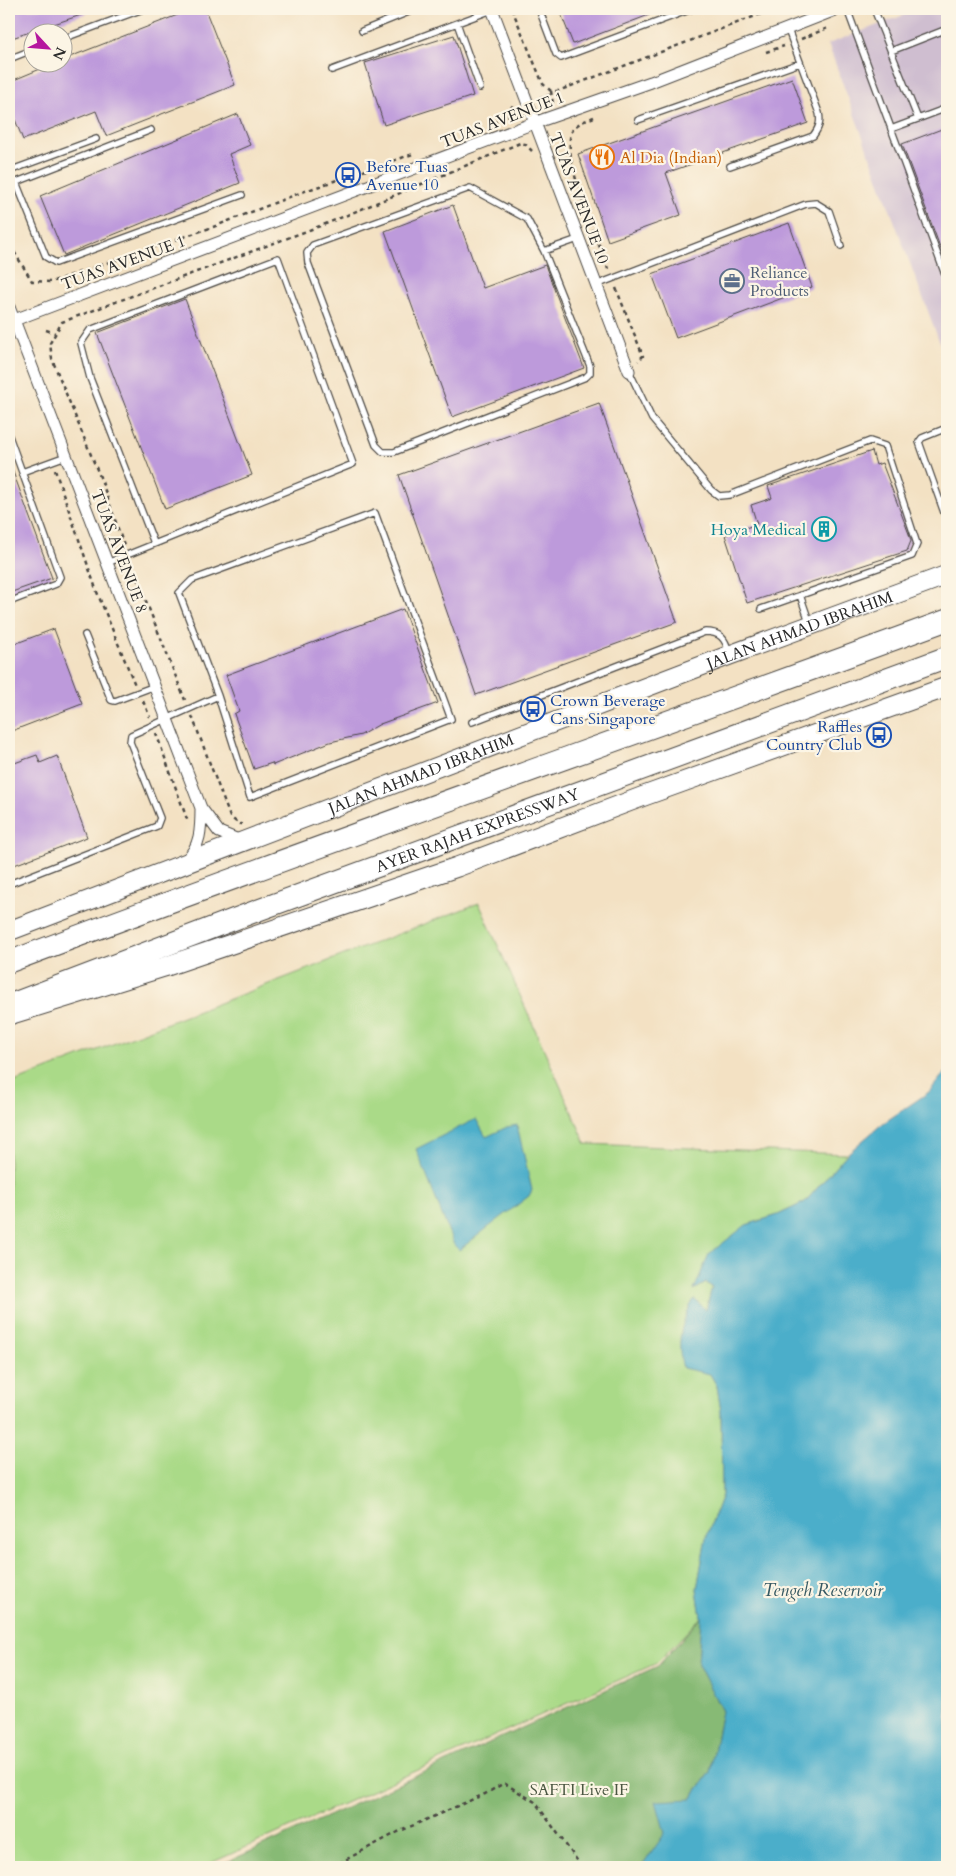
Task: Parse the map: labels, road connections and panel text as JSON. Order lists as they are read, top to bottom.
{
  "streets": {
    "highway": ["AYER RAJAH EXPRESSWAY"],
    "main road": ["JALAN AHMAD IBRAHIM"],
    "street": ["TUAS AVENUE 1", "TUAS AVENUE 10", "TUAS AVENUE 8"]
  },
  "crossings": [
    ["TUAS AVENUE 1", "TUAS AVENUE 10"],
    ["TUAS AVENUE 1", "TUAS AVENUE 8"],
    ["TUAS AVENUE 8", "JALAN AHMAD IBRAHIM"]
  ],
  "water": ["Tengeh Reservoir"],
  "parks": ["SAFTI Live IF"],
  "places": {
    "restaurant": ["Al Dia (Indian)"],
    "bus stop": ["Before Tuas Avenue 10", "Crown Beverage Cans Singapore", "Raffles Country Club"],
    "office": ["Reliance Products"],
    "building": ["Hoya Medical"]
  },
  "north": "bottom right"
}
